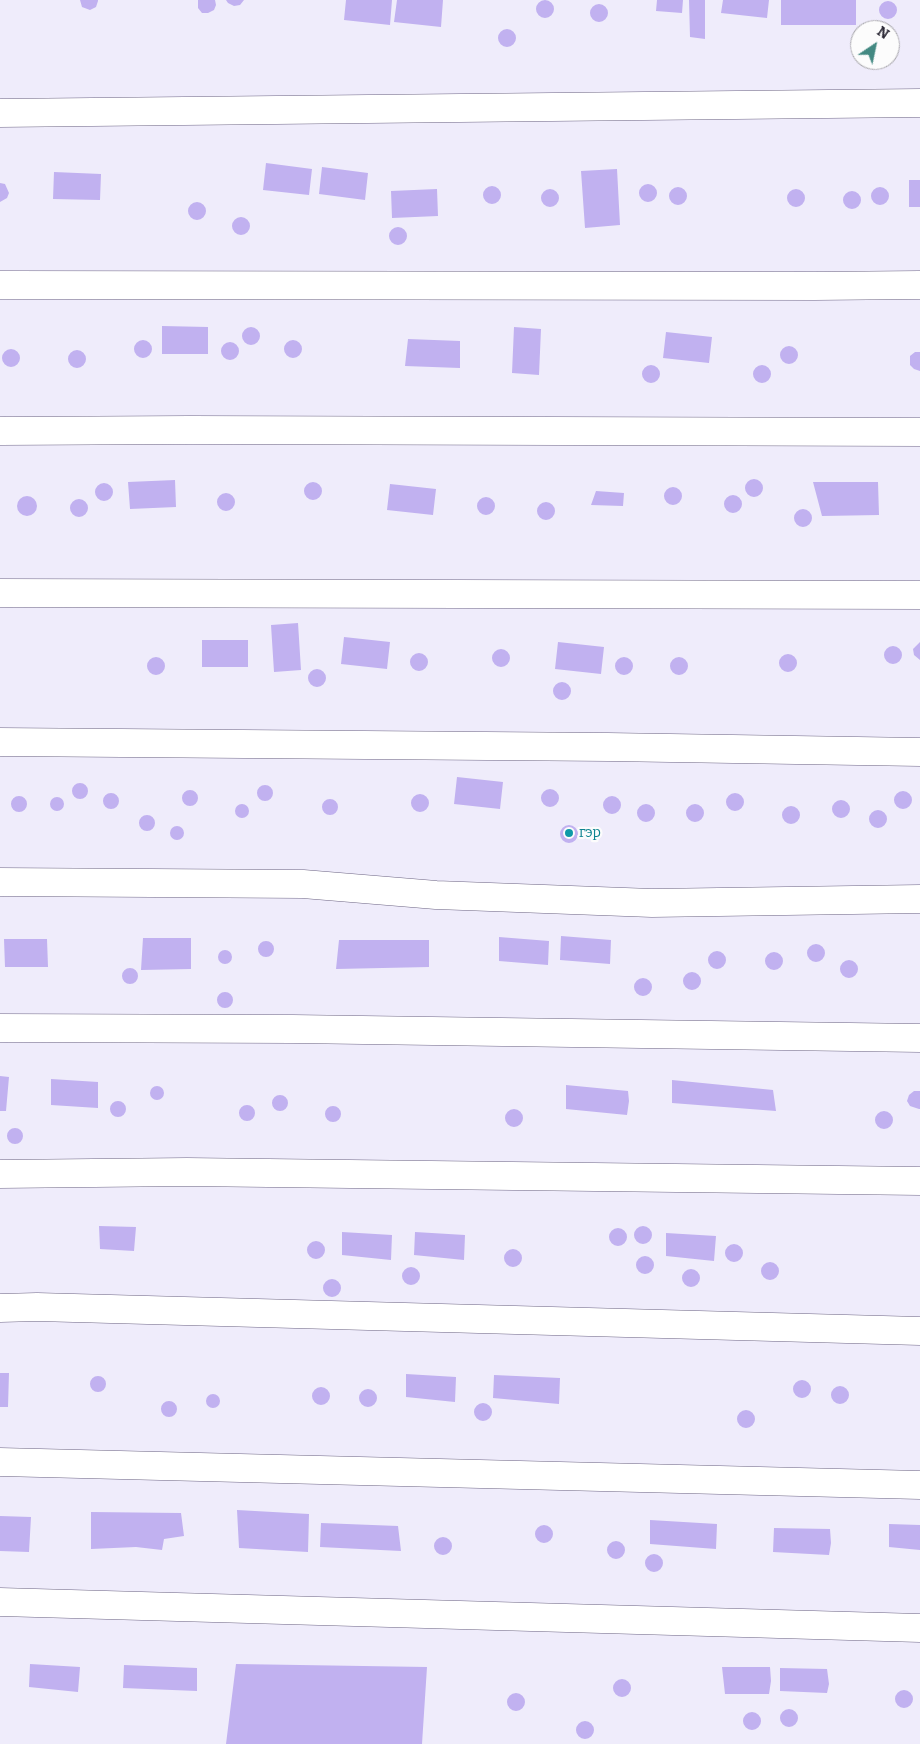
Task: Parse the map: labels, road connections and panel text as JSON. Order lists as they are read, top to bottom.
{
  "places": ["гэр"],
  "north": "top right"
}
